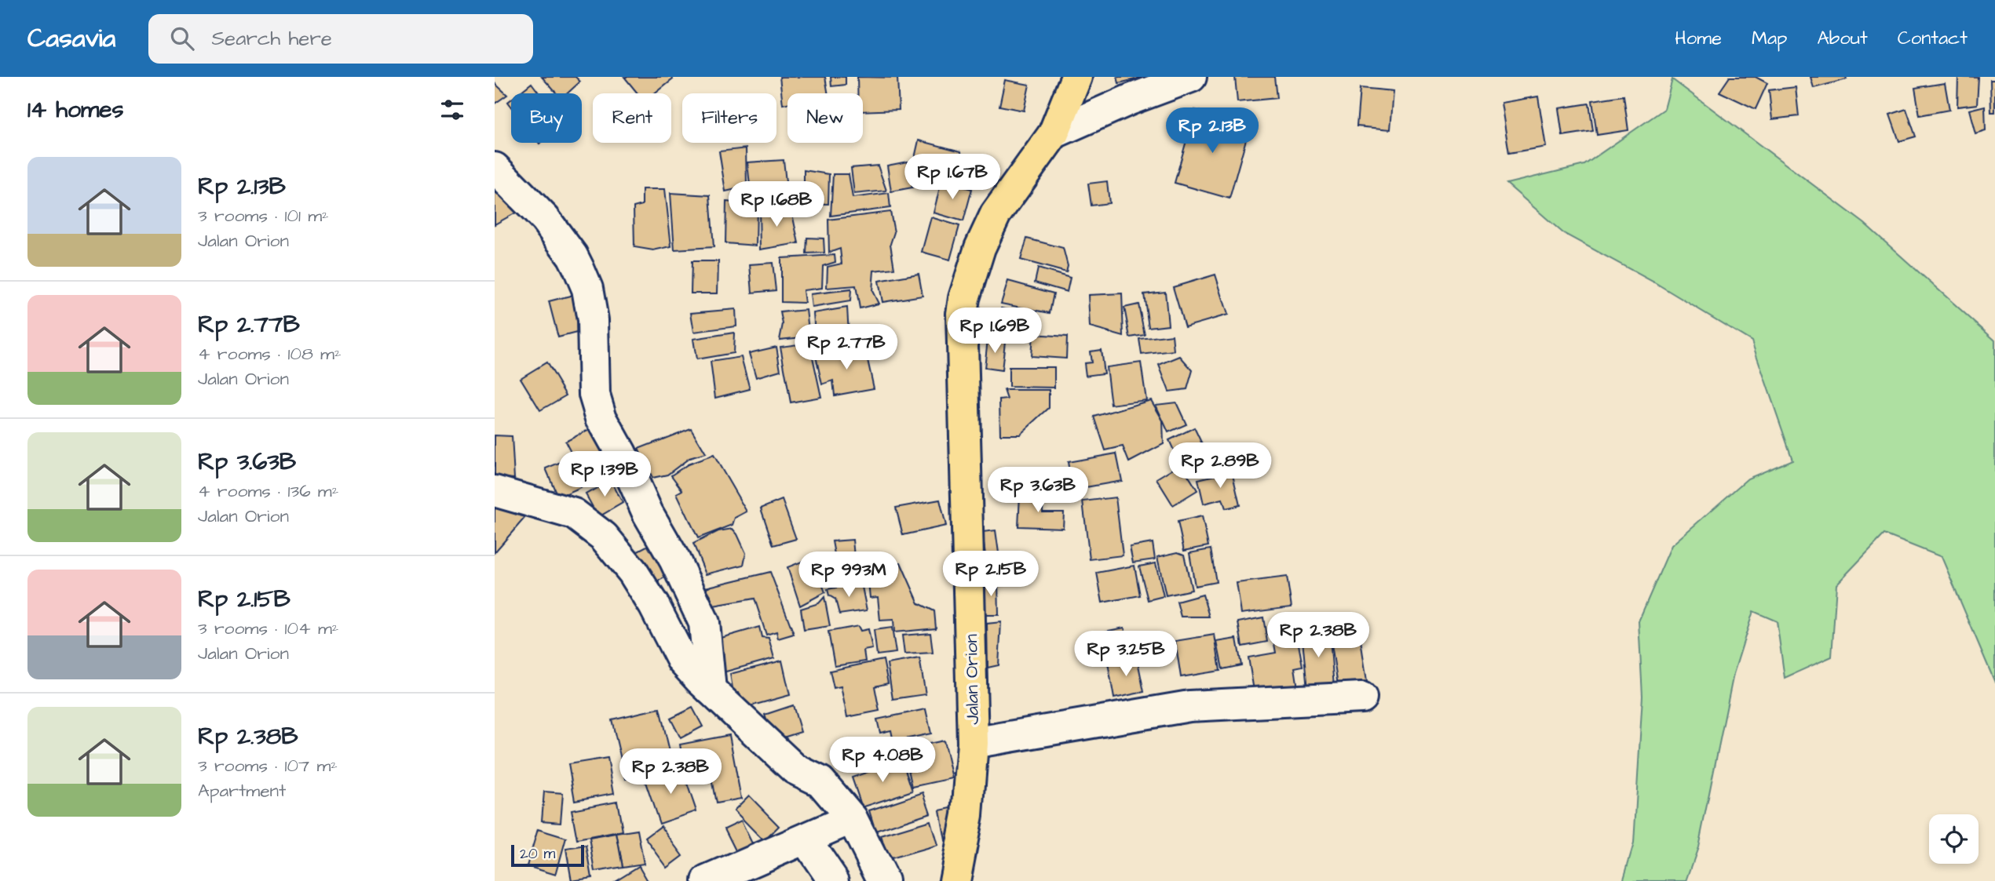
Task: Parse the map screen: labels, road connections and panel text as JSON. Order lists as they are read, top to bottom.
{
  "streets": {
    "highway": ["Jalan Orion"]
  },
  "scale_bar": "20 m",
  "page": {
    "header": "Casavia",
    "search": "Search here",
    "nav": [
      "Home",
      "Map",
      "About",
      "Contact"
    ],
    "heading": "14 homes",
    "chip": [
      "Buy",
      "Rent",
      "Filters",
      "New"
    ],
    "price": [
      "Rp 2.13B",
      "Rp 1.67B",
      "Rp 1.68B",
      "Rp 1.69B",
      "Rp 2.77B",
      "Rp 2.89B",
      "Rp 1.39B",
      "Rp 3.63B",
      "Rp 2.15B",
      "Rp 993M",
      "Rp 2.38B",
      "Rp 3.25B",
      "Rp 4.08B",
      "Rp 2.38B"
    ],
    "list": [
      {
        "name": "Rp 2.13B",
        "note": "3 rooms · 101 m² · Jalan Orion"
      },
      {
        "name": "Rp 2.77B",
        "note": "4 rooms · 108 m² · Jalan Orion"
      },
      {
        "name": "Rp 3.63B",
        "note": "4 rooms · 136 m² · Jalan Orion"
      },
      {
        "name": "Rp 2.15B",
        "note": "3 rooms · 104 m² · Jalan Orion"
      },
      {
        "name": "Rp 2.38B",
        "note": "3 rooms · 107 m² · Apartment"
      }
    ],
    "scale": "20 m"
  }
}
